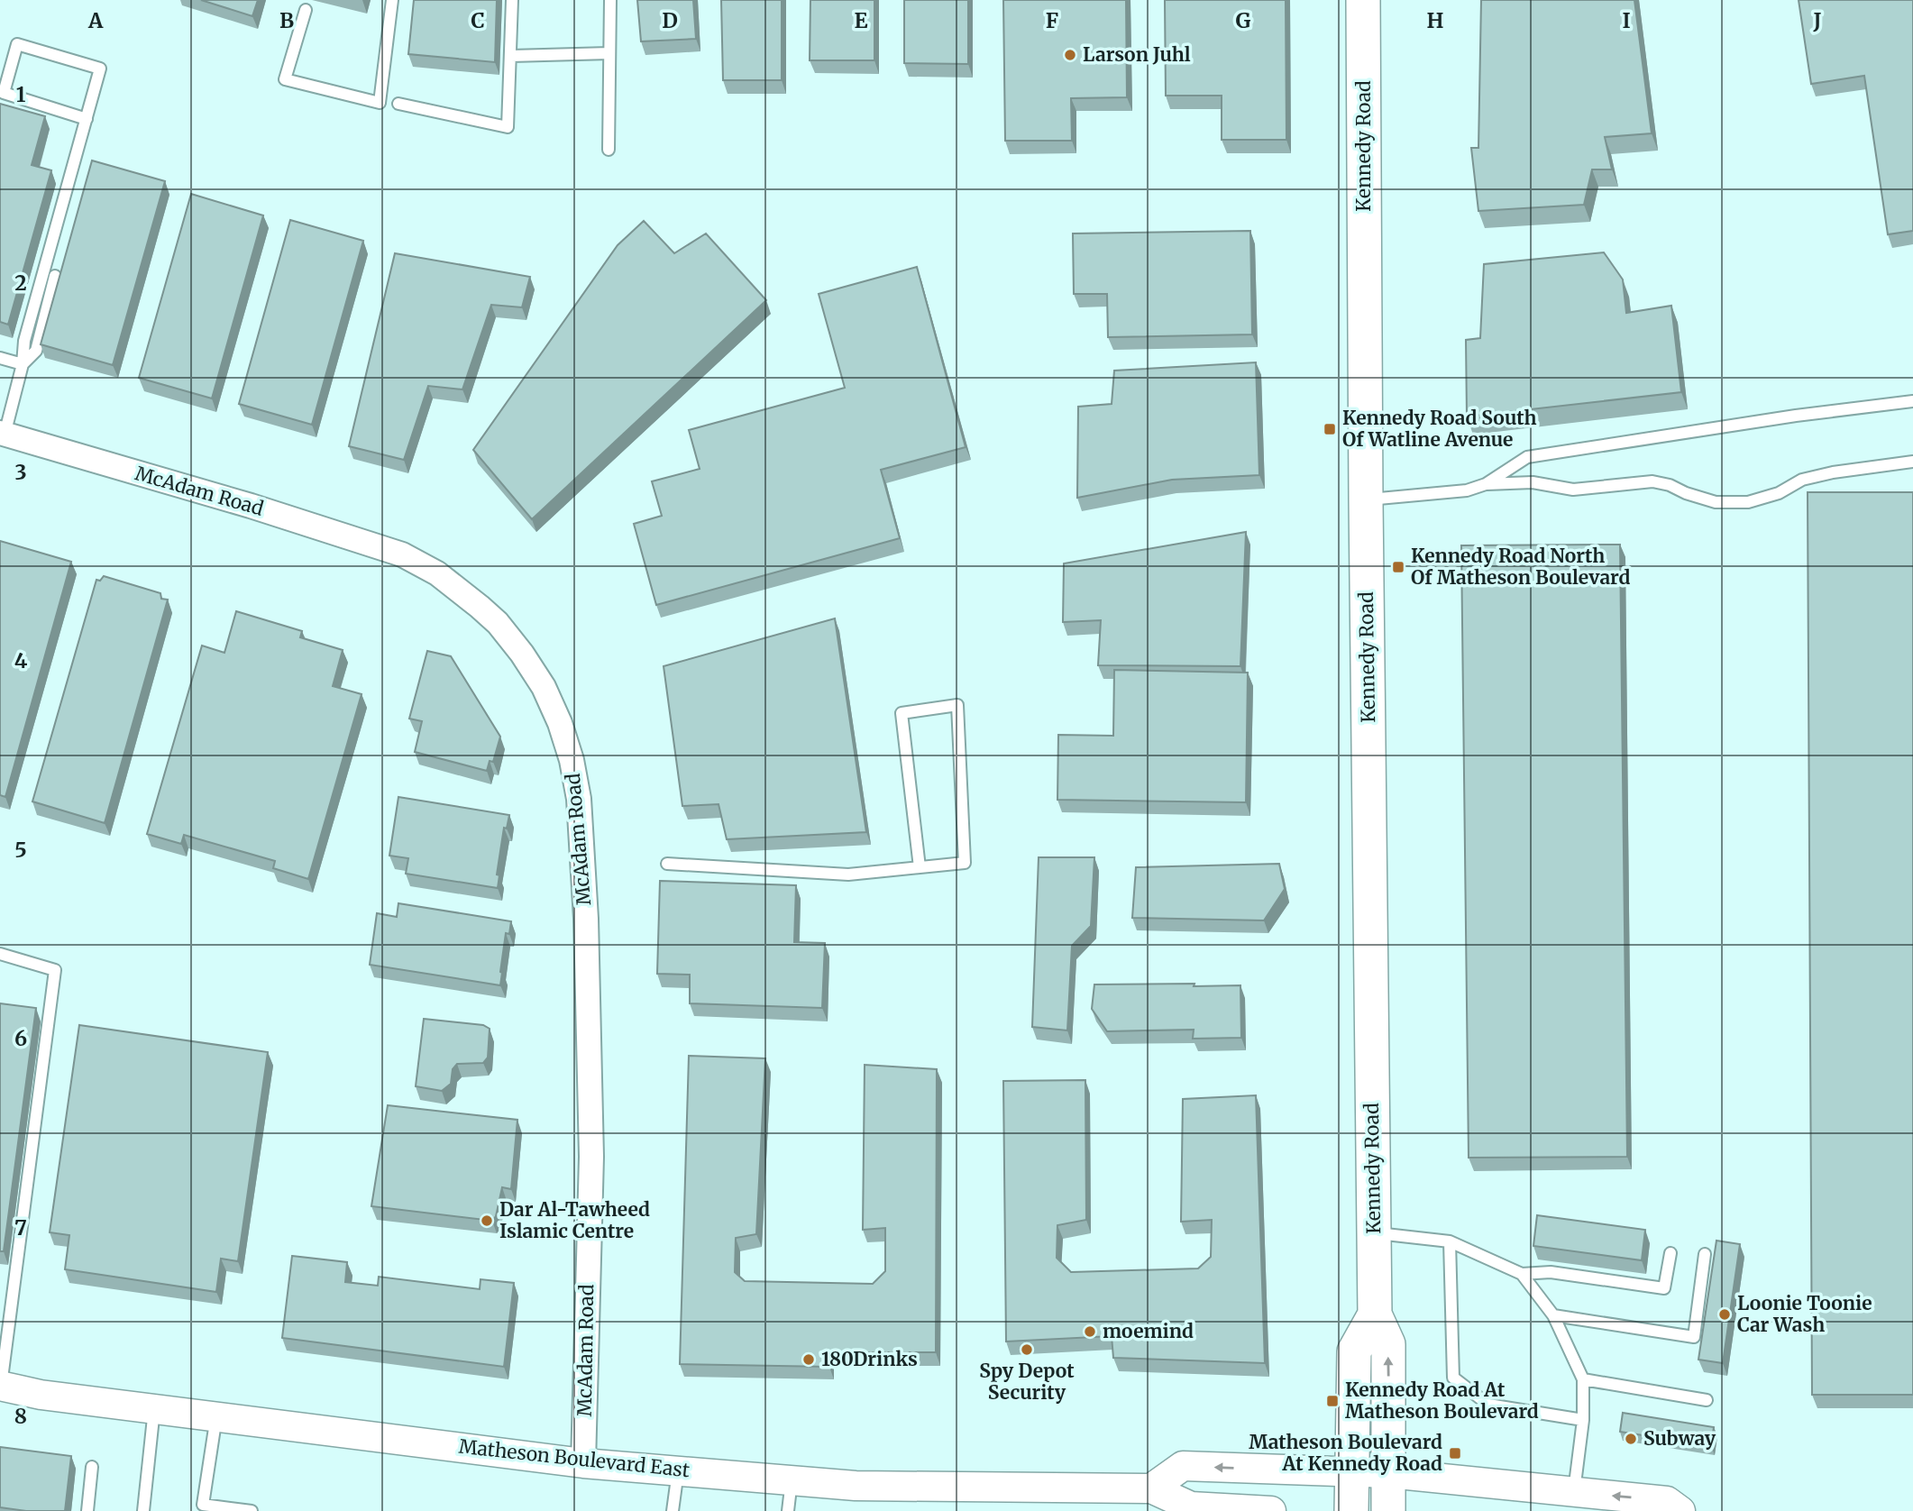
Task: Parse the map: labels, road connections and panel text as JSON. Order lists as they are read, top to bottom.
{
  "streets": {
    "main road": ["Kennedy Road"],
    "street": ["McAdam Road", "Matheson Boulevard East"]
  },
  "crossings": [
    ["McAdam Road", "Matheson Boulevard East"]
  ],
  "places": {
    "other": [
      "Larson Juhl",
      "Dar Al-Tawheed Islamic Centre",
      "Loonie Toonie Car Wash",
      "moemind",
      "Spy Depot Security",
      "180Drinks",
      "Subway"
    ],
    "transit": [
      "Kennedy Road South Of Watline Avenue",
      "Kennedy Road North Of Matheson Boulevard",
      "Kennedy Road At Matheson Boulevard",
      "Matheson Boulevard At Kennedy Road"
    ]
  },
  "grid": {
    "columns": [
      "A",
      "B",
      "C",
      "D",
      "E",
      "F",
      "G",
      "H",
      "I",
      "J"
    ],
    "rows": [
      "1",
      "2",
      "3",
      "4",
      "5",
      "6",
      "7",
      "8"
    ]
  }
}
